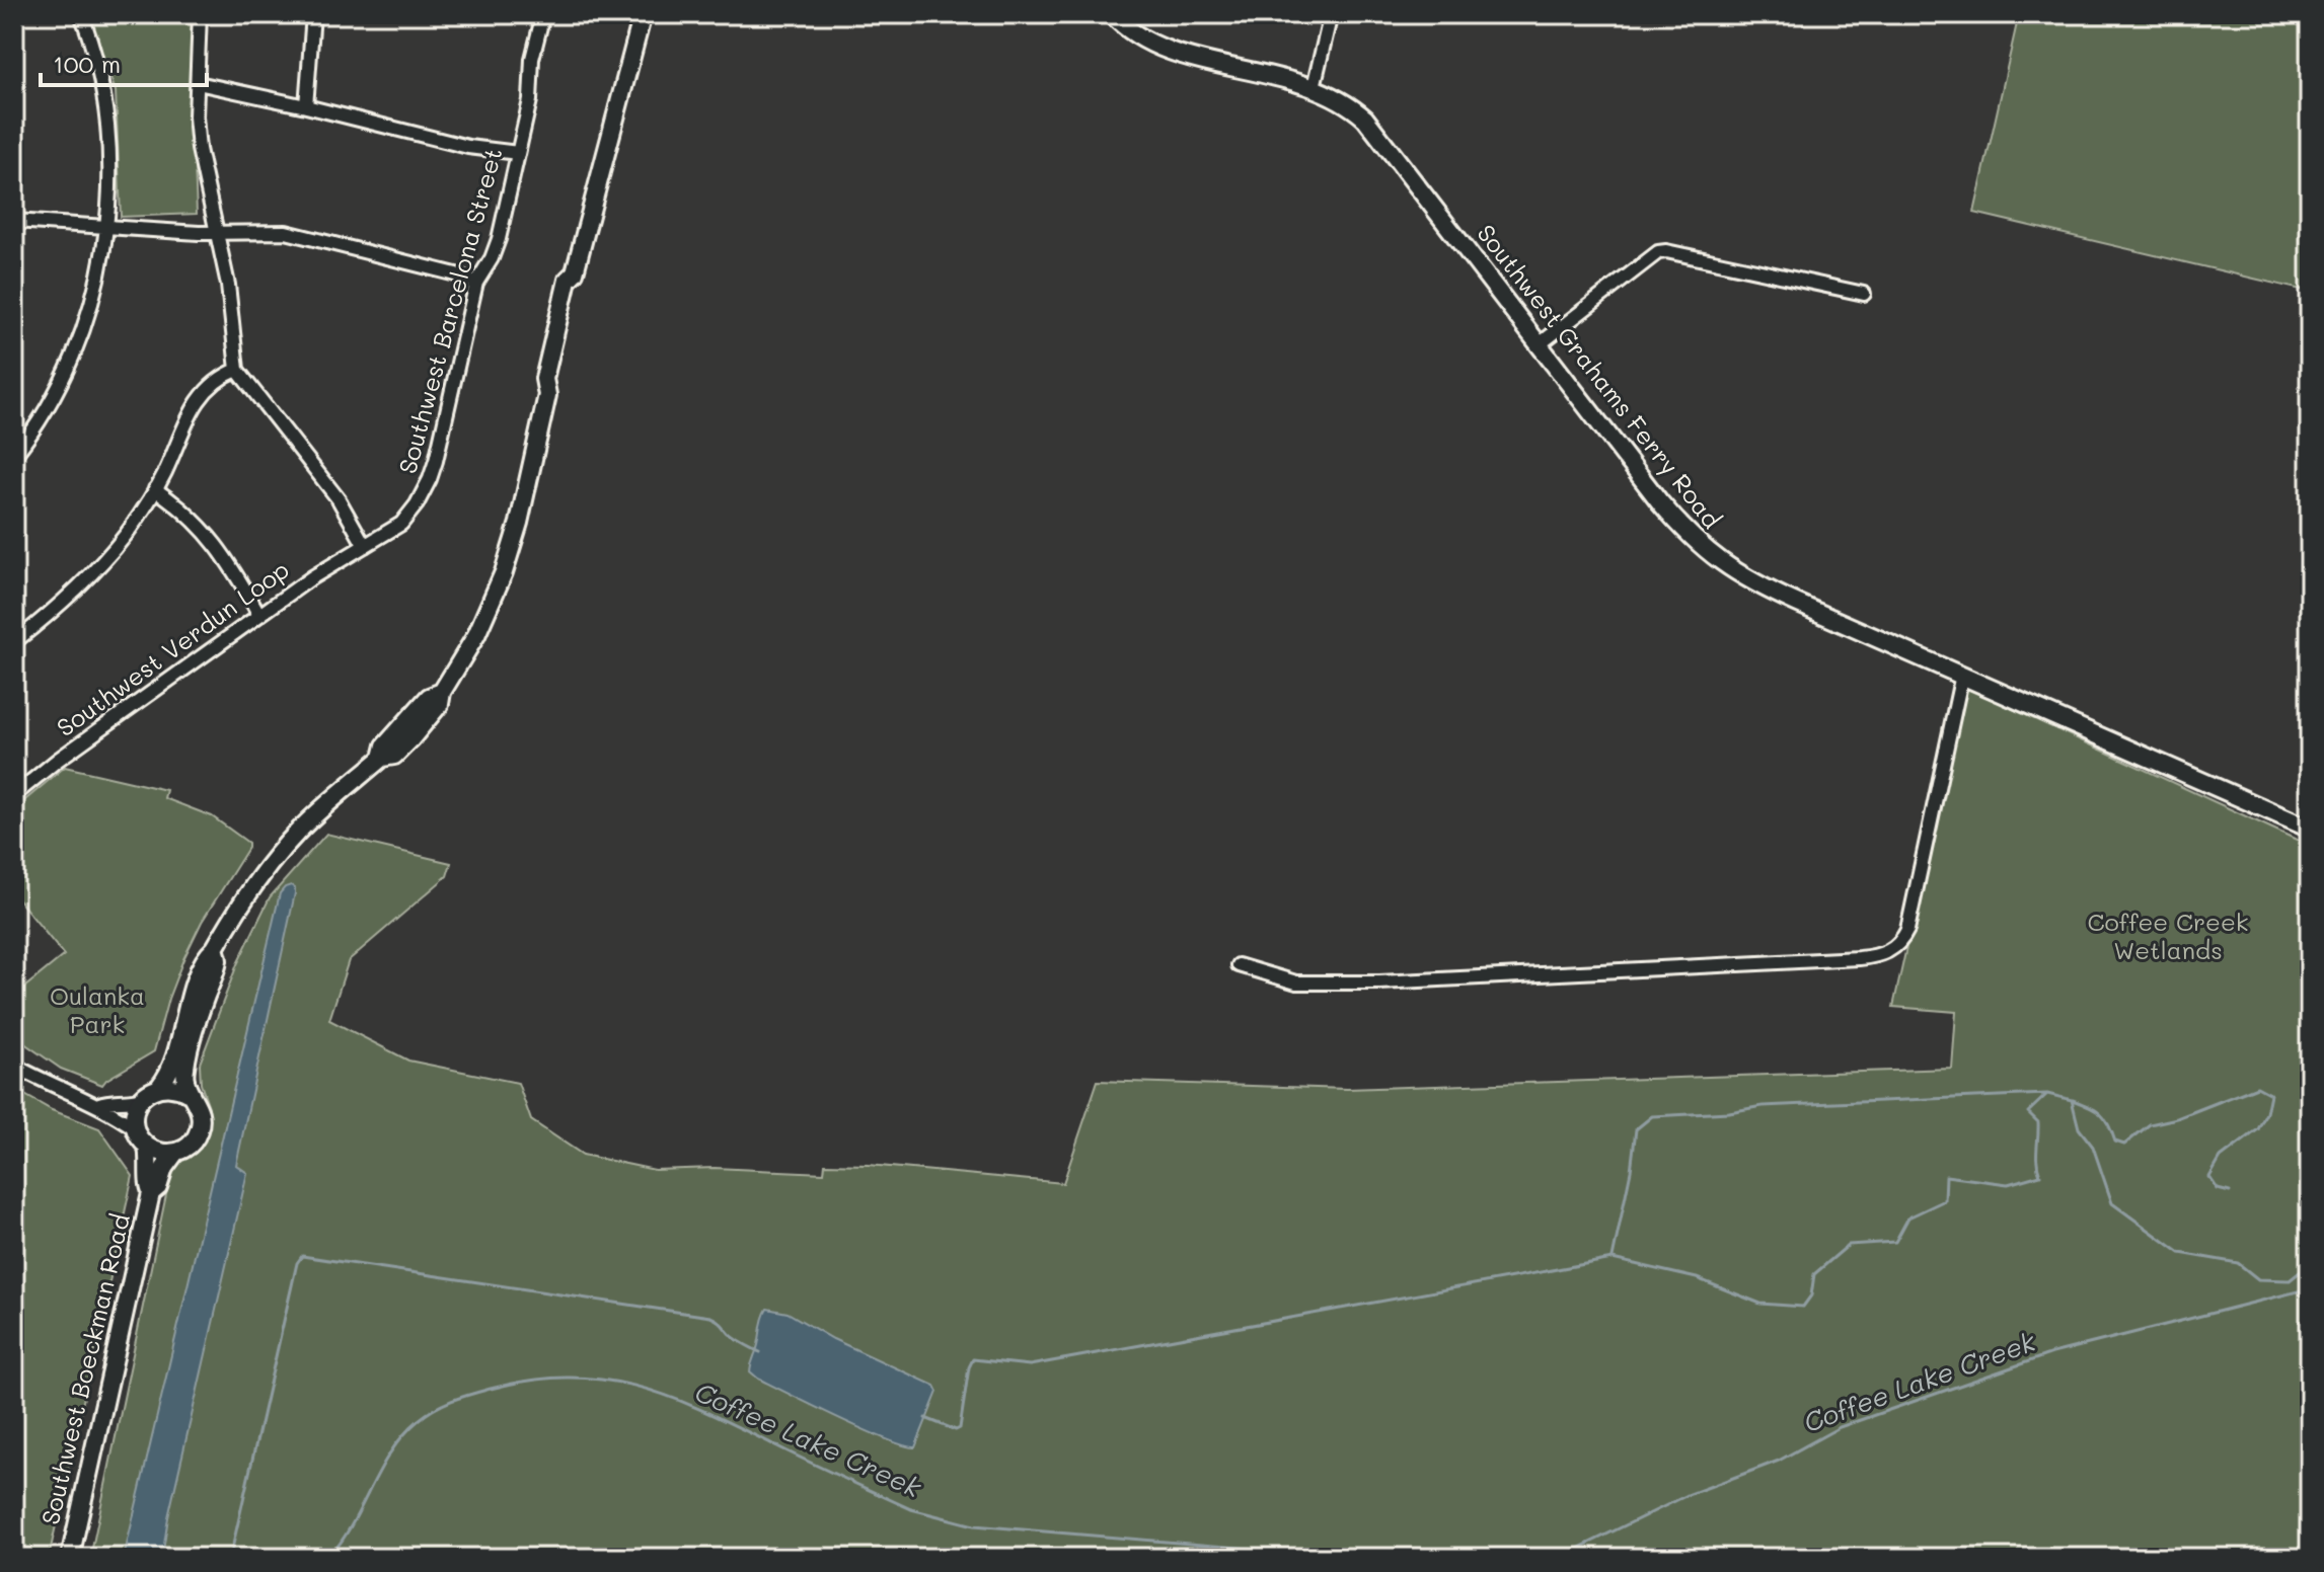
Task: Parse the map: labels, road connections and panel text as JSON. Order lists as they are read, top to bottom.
{
  "streets": {
    "main road": ["Southwest Grahams Ferry Road", "Southwest Boeckman Road"],
    "street": ["Southwest Barcelona Street", "Southwest Verdun Loop"]
  },
  "crossings": [
    ["Southwest Barcelona Street", "Southwest Verdun Loop"]
  ],
  "water": ["Coffee Lake Creek"],
  "parks": ["Coffee Creek Wetlands", "Oulanka Park"],
  "scale_bar": "100 m"
}
